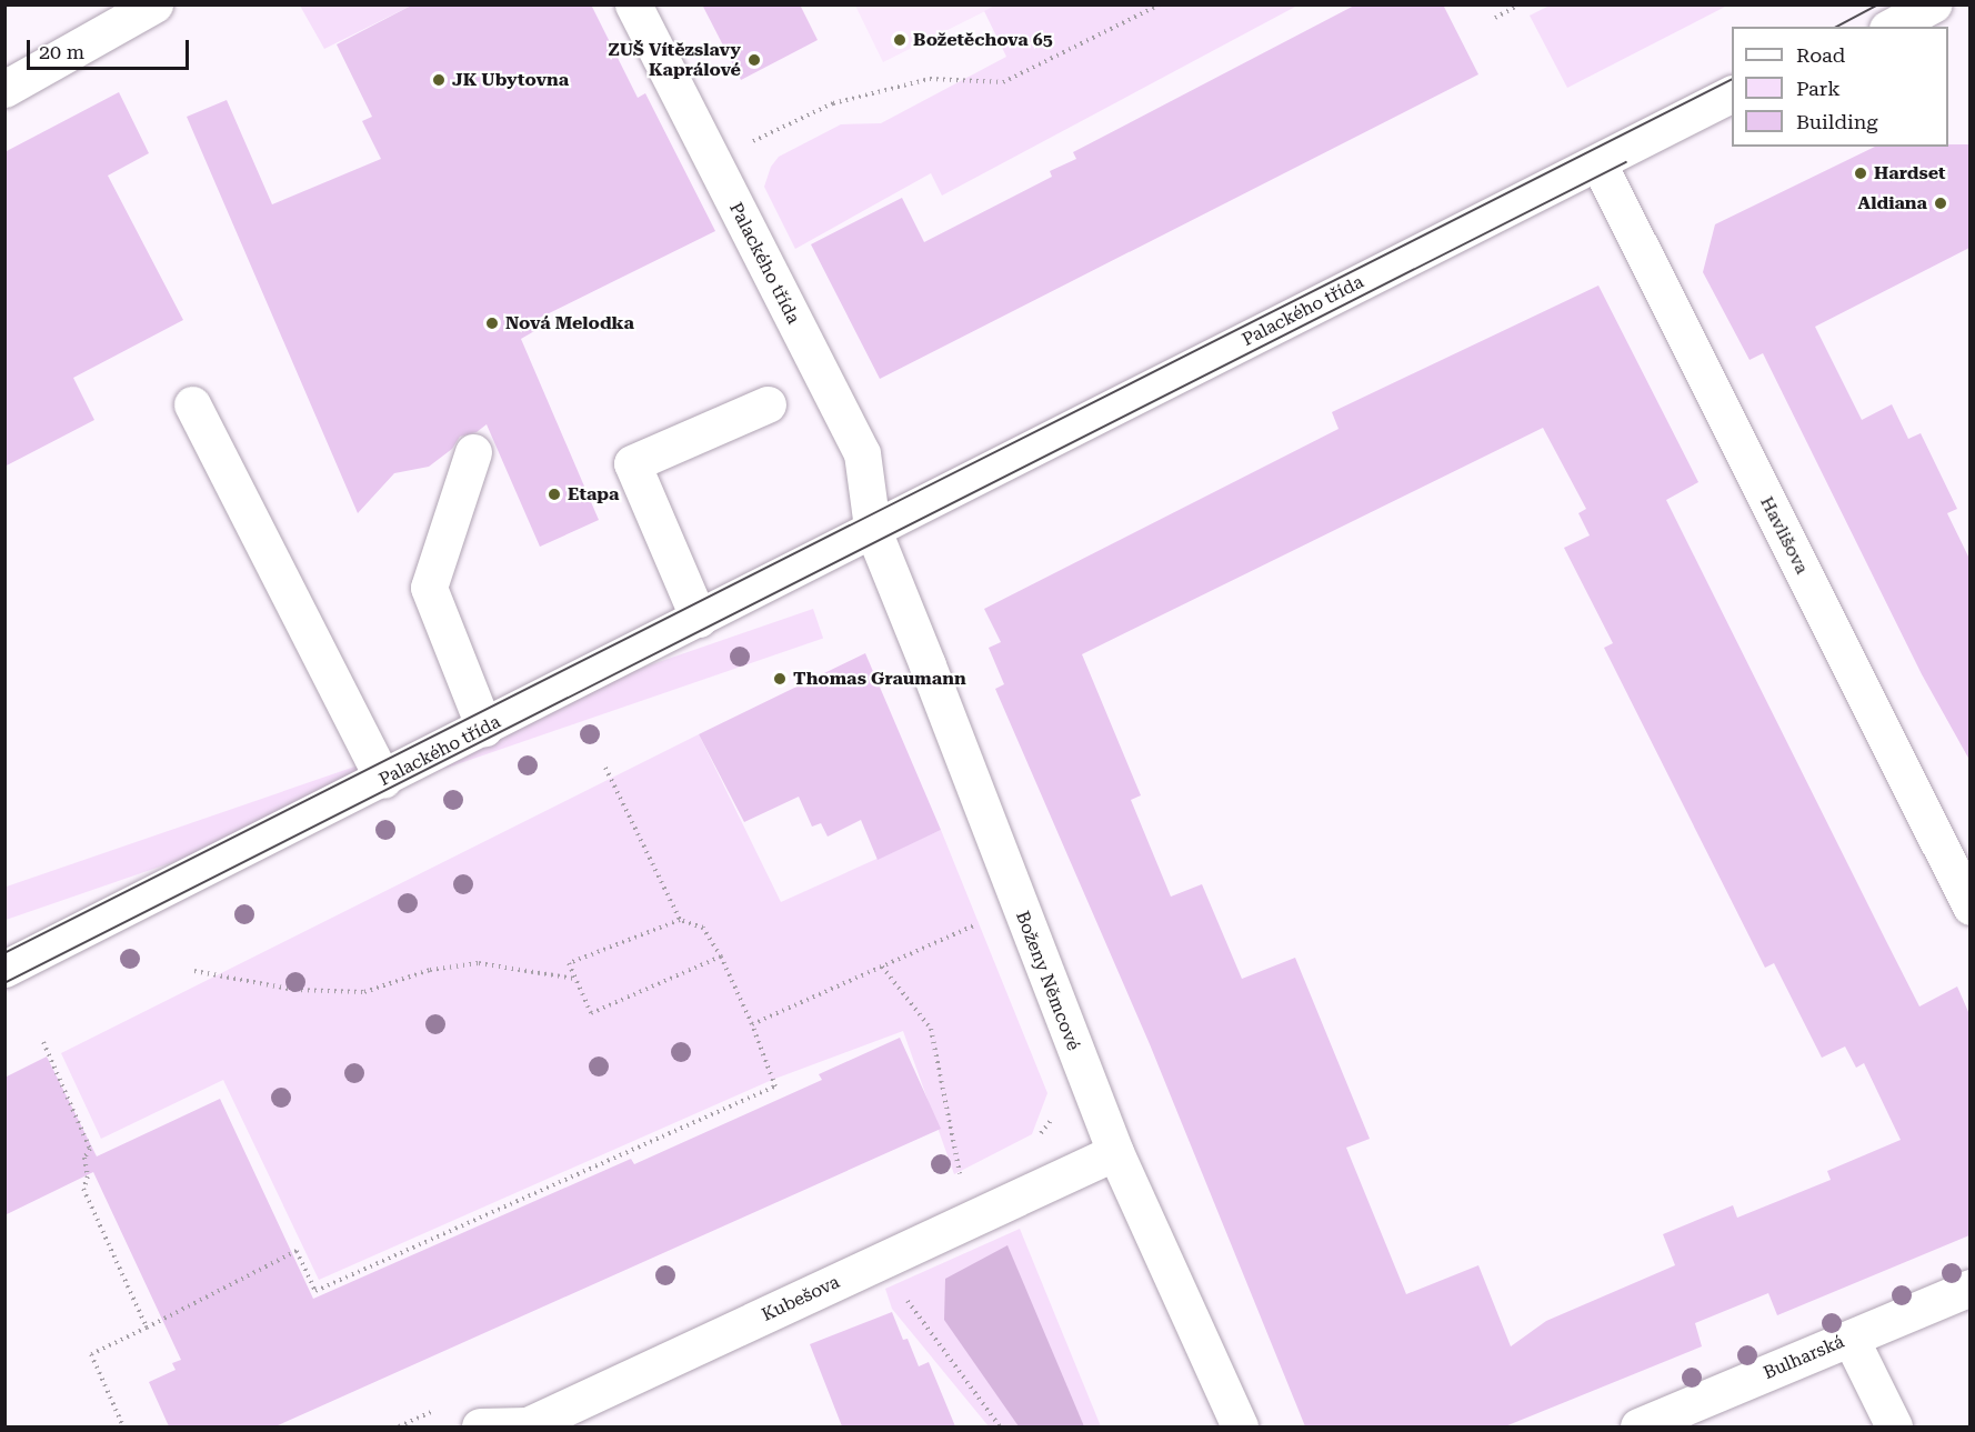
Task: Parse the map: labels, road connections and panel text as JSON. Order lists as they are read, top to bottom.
{
  "streets": {
    "street": [
      "Palackého třída",
      "Havlišova",
      "Boženy Němcové",
      "Kubešova",
      "Bulharská"
    ]
  },
  "crossings": [
    ["Palackého třída", "Havlišova"],
    ["Palackého třída", "Boženy Němcové"],
    ["Boženy Němcové", "Kubešova"]
  ],
  "places": [
    "Božetěchova 65",
    "ZUŠ Vítězslavy Kaprálové",
    "JK Ubytovna",
    "Hardset",
    "Aldiana",
    "Nová Melodka",
    "Etapa",
    "Thomas Graumann"
  ],
  "legend": ["Road", "Park", "Building"],
  "scale_bar": "20 m"
}
